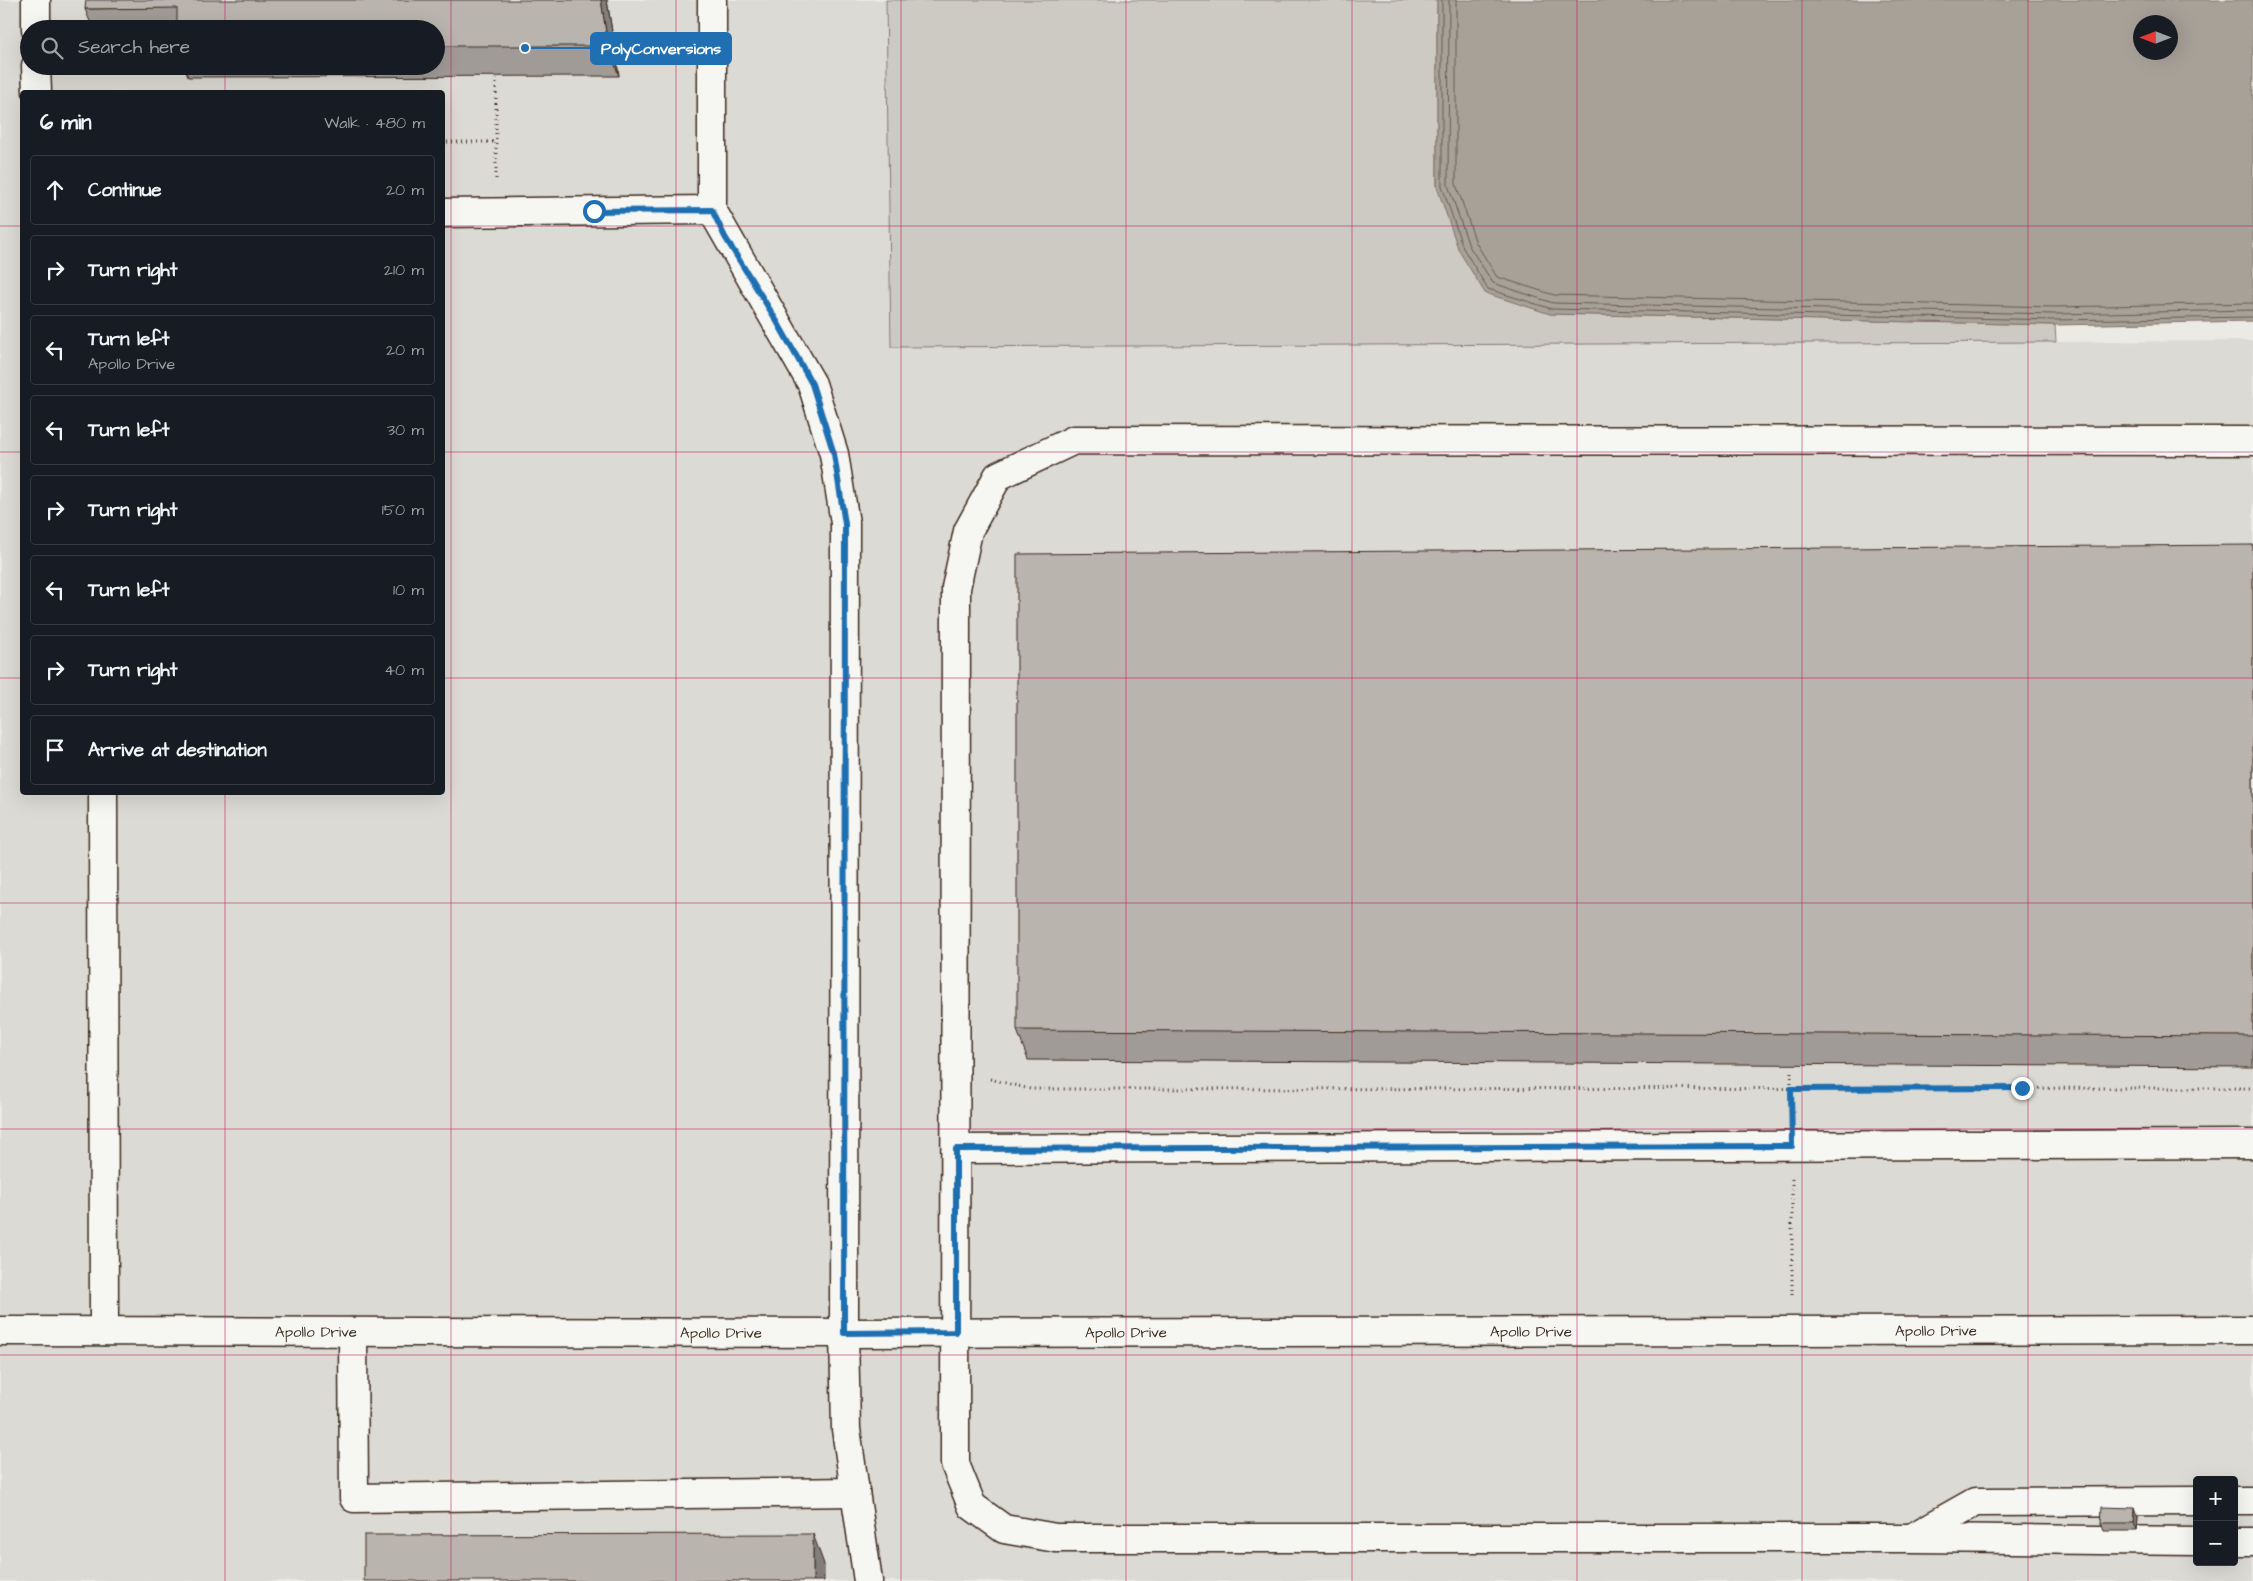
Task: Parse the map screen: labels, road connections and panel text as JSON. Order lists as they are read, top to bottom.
{
  "streets": {
    "street": ["Apollo Drive"]
  },
  "places": ["PolyConversions"],
  "north": "left",
  "page": {
    "search": "Search here",
    "heading": ["6 min", "Walk · 480 m"],
    "list": [
      ["Continue", "20 m"],
      ["Turn right", "210 m"],
      ["Turn left", "Apollo Drive", "20 m"],
      ["Turn left", "30 m"],
      ["Turn right", "150 m"],
      ["Turn left", "10 m"],
      ["Turn right", "40 m"],
      "Arrive at destination"
    ],
    "map_buttons": ["+", "−"]
  }
}
